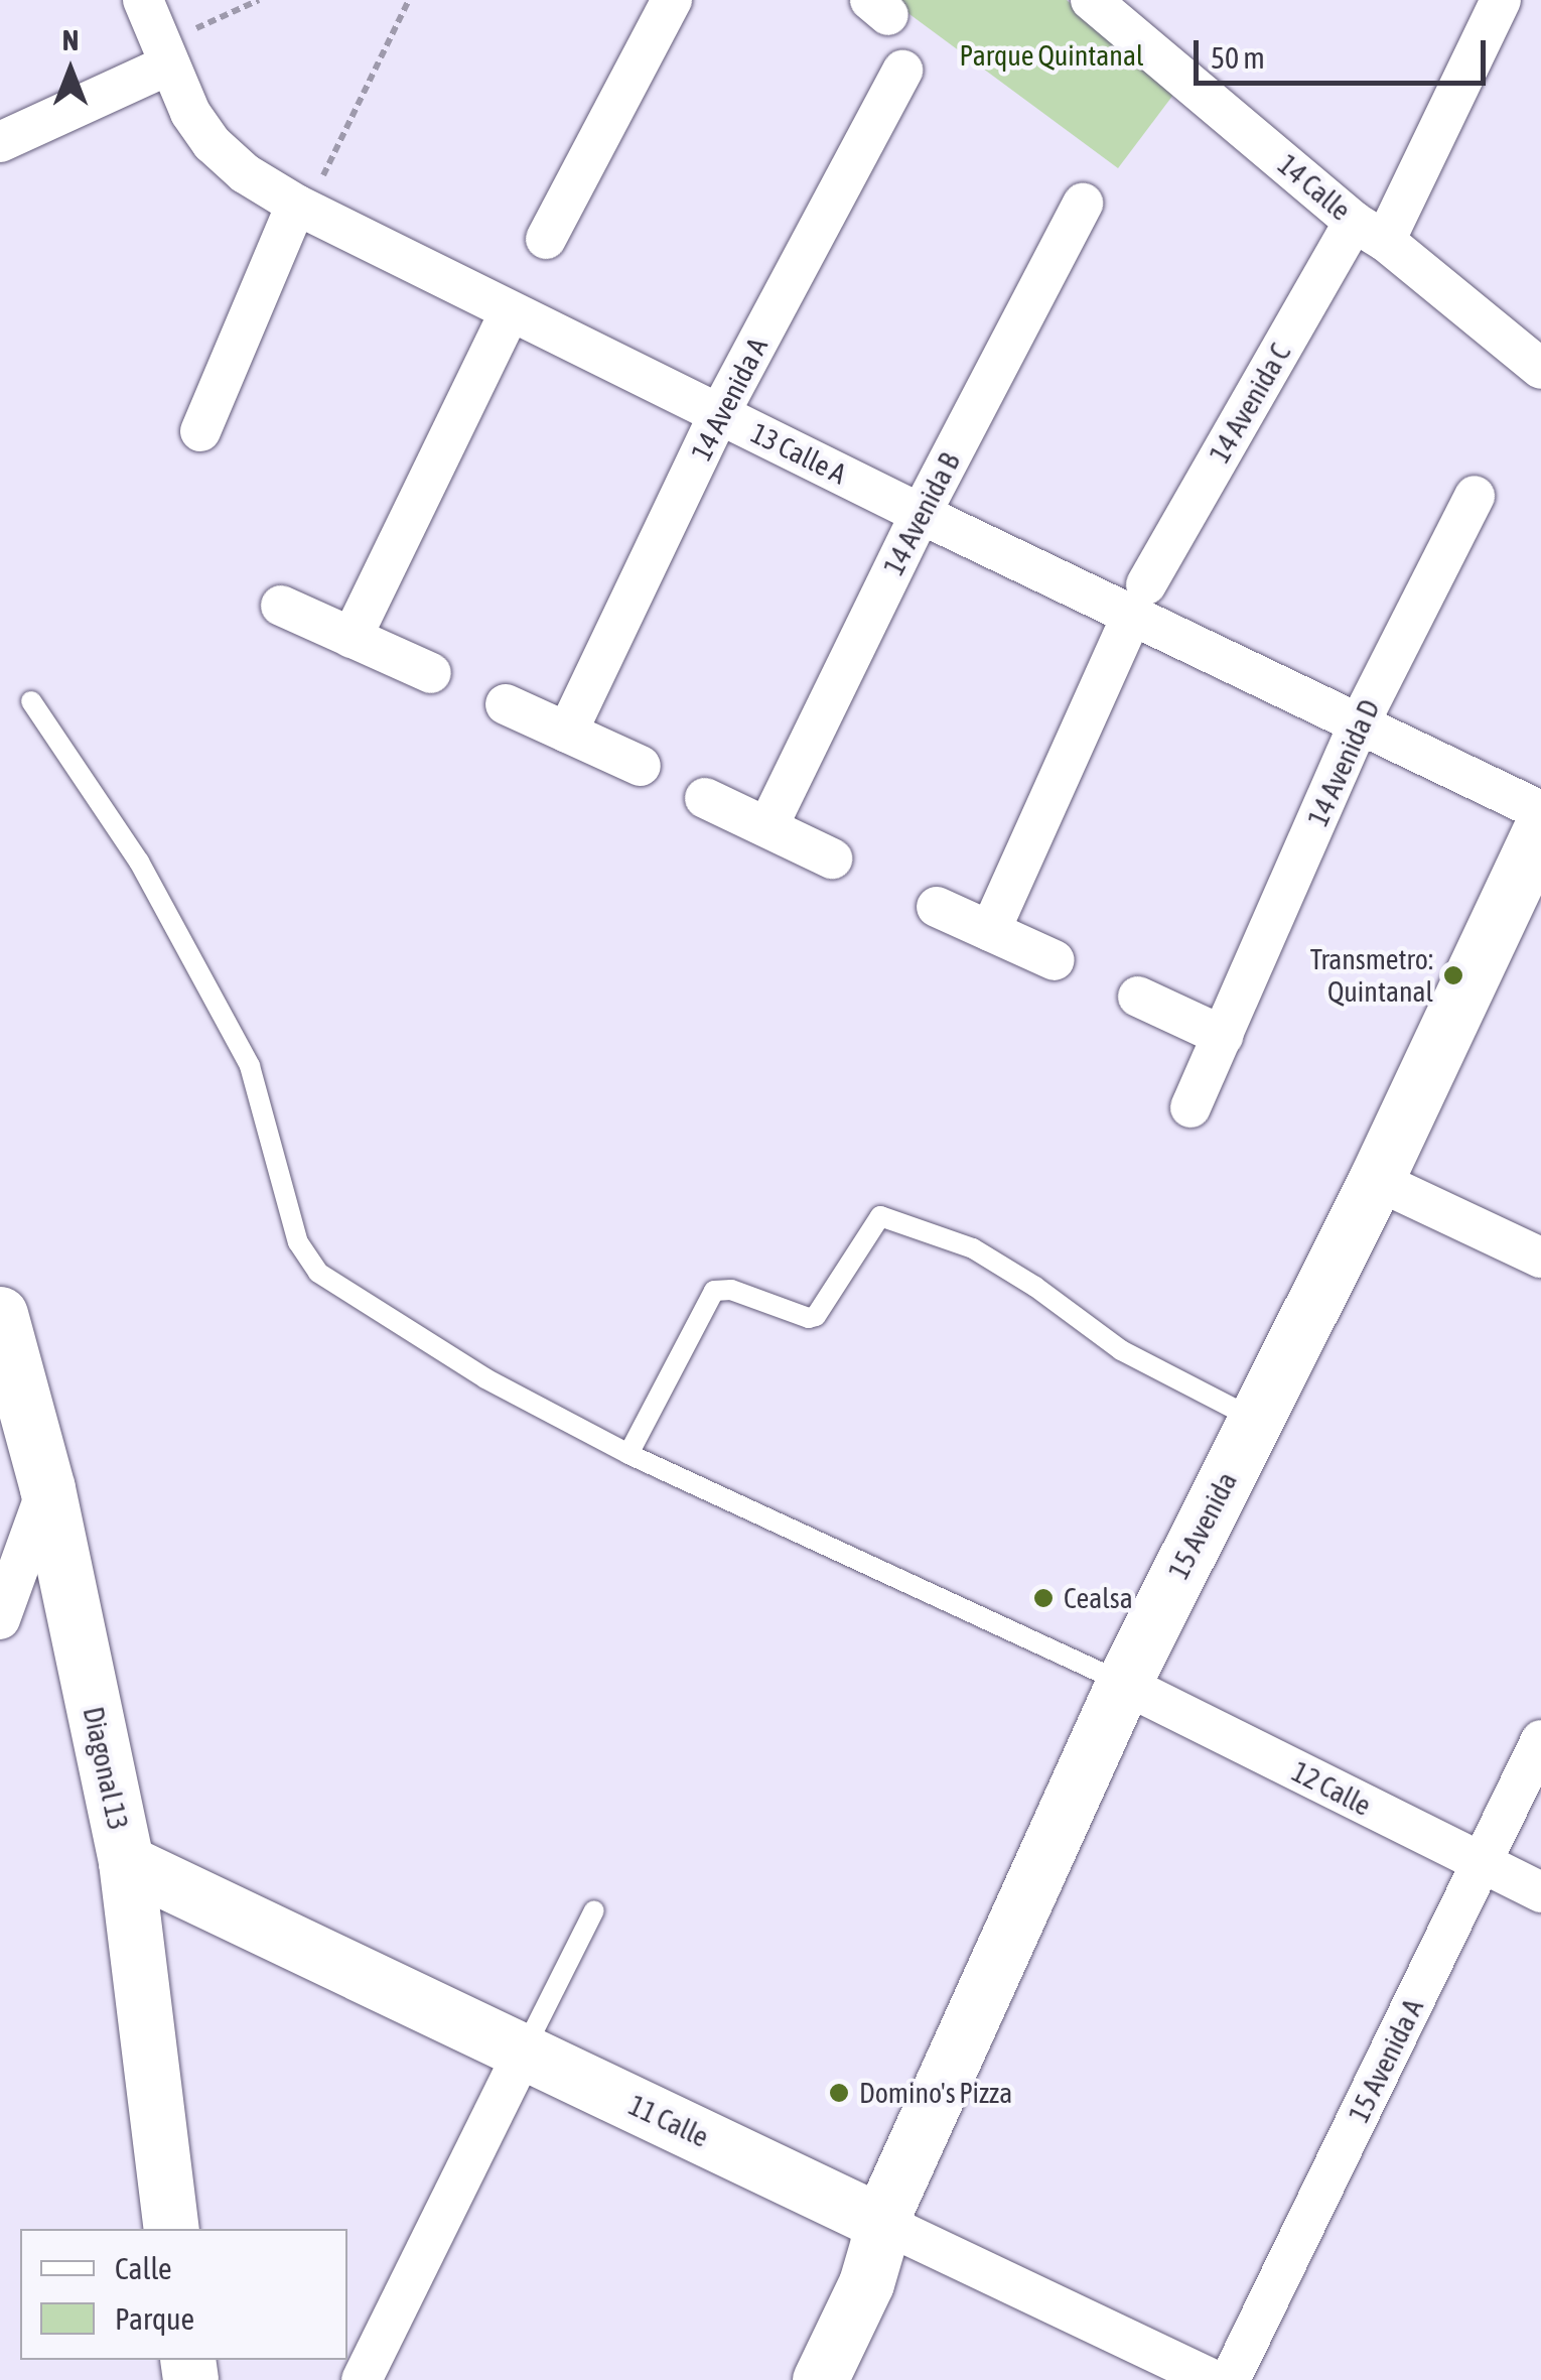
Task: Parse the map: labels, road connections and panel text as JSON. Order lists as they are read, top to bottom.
{
  "streets": {
    "main road": ["15 Avenida", "Diagonal 13", "11 Calle"],
    "street": [
      "14 Calle",
      "14 Avenida A",
      "14 Avenida C",
      "13 Calle A",
      "14 Avenida B",
      "14 Avenida D",
      "12 Calle",
      "15 Avenida A"
    ]
  },
  "crossings": [
    ["14 Calle", "14 Avenida C"],
    ["14 Avenida A", "13 Calle A"],
    ["14 Avenida C", "13 Calle A"],
    ["13 Calle A", "14 Avenida B"],
    ["13 Calle A", "14 Avenida D"],
    ["15 Avenida", "12 Calle"],
    ["15 Avenida", "11 Calle"],
    ["Diagonal 13", "11 Calle"],
    ["12 Calle", "15 Avenida A"]
  ],
  "parks": ["Parque Quintanal"],
  "places": ["Transmetro: Quintanal", "Cealsa", "Domino's Pizza"],
  "legend": ["Calle", "Parque"],
  "scale_bar": "50 m",
  "north": "top"
}
